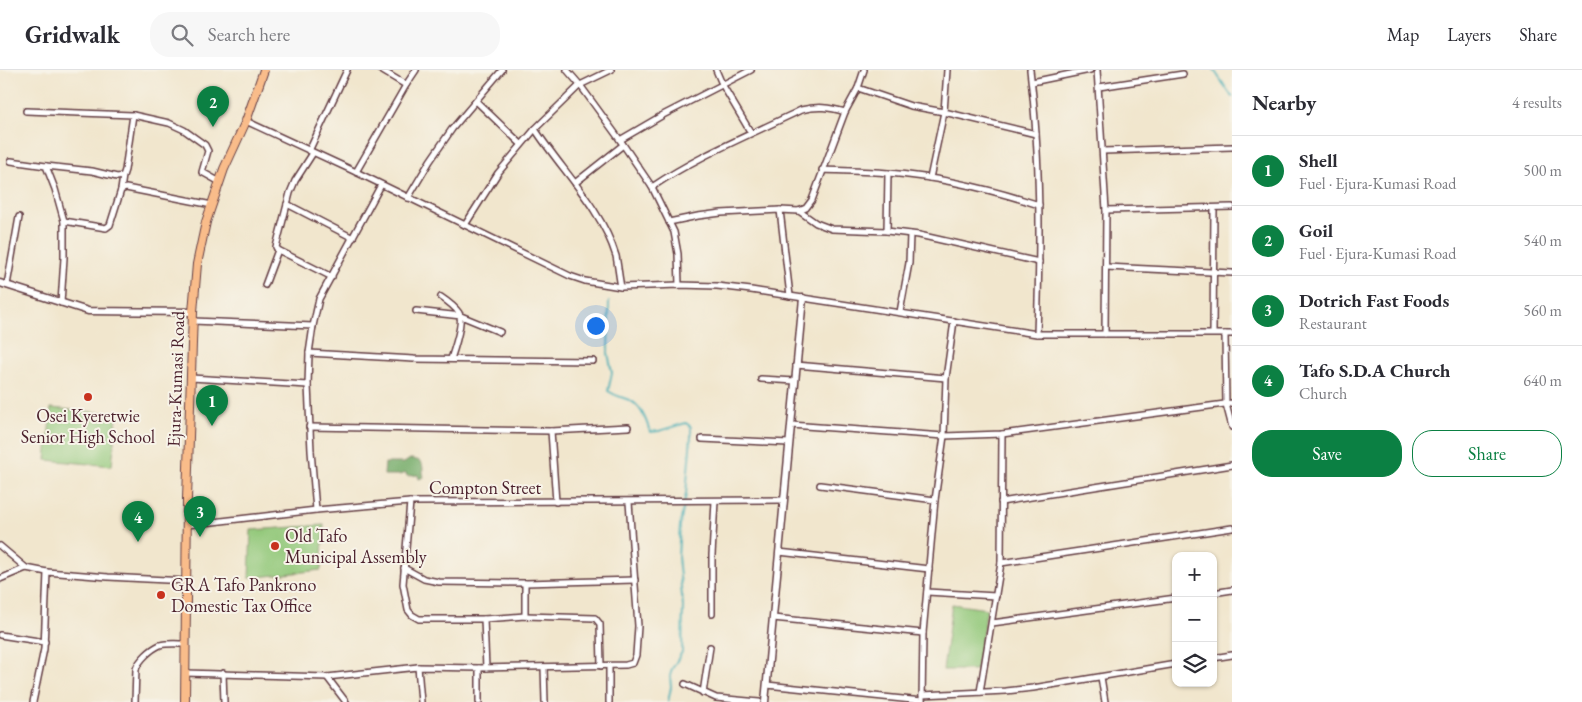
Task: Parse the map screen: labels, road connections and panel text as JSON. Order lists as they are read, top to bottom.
{
  "streets": {
    "main road": ["Ejura-Kumasi Road"],
    "street": ["Compton Street"]
  },
  "crossings": [
    ["Ejura-Kumasi Road", "Compton Street"]
  ],
  "places": ["Osei Kyeretwie Senior High School", "Old Tafo Municipal Assembly", "GRA Tafo Pankrono Domestic Tax Office"],
  "page": {
    "header": "Gridwalk",
    "search": "Search here",
    "nav": ["Map", "Layers", "Share"],
    "heading": ["Nearby", "4 results"],
    "pins": [
      "2",
      "1",
      "3",
      "4"
    ],
    "list": [
      {
        "mark": "1",
        "name": "Shell",
        "note": "Fuel · Ejura-Kumasi Road",
        "value": "500 m"
      },
      {
        "mark": "2",
        "name": "Goil",
        "note": "Fuel · Ejura-Kumasi Road",
        "value": "540 m"
      },
      {
        "mark": "3",
        "name": "Dotrich Fast Foods",
        "note": "Restaurant",
        "value": "560 m"
      },
      {
        "mark": "4",
        "name": "Tafo S.D.A Church",
        "note": "Church",
        "value": "640 m"
      }
    ],
    "buttons": ["Save", "Share"],
    "map_buttons": ["+", "−"]
  }
}
